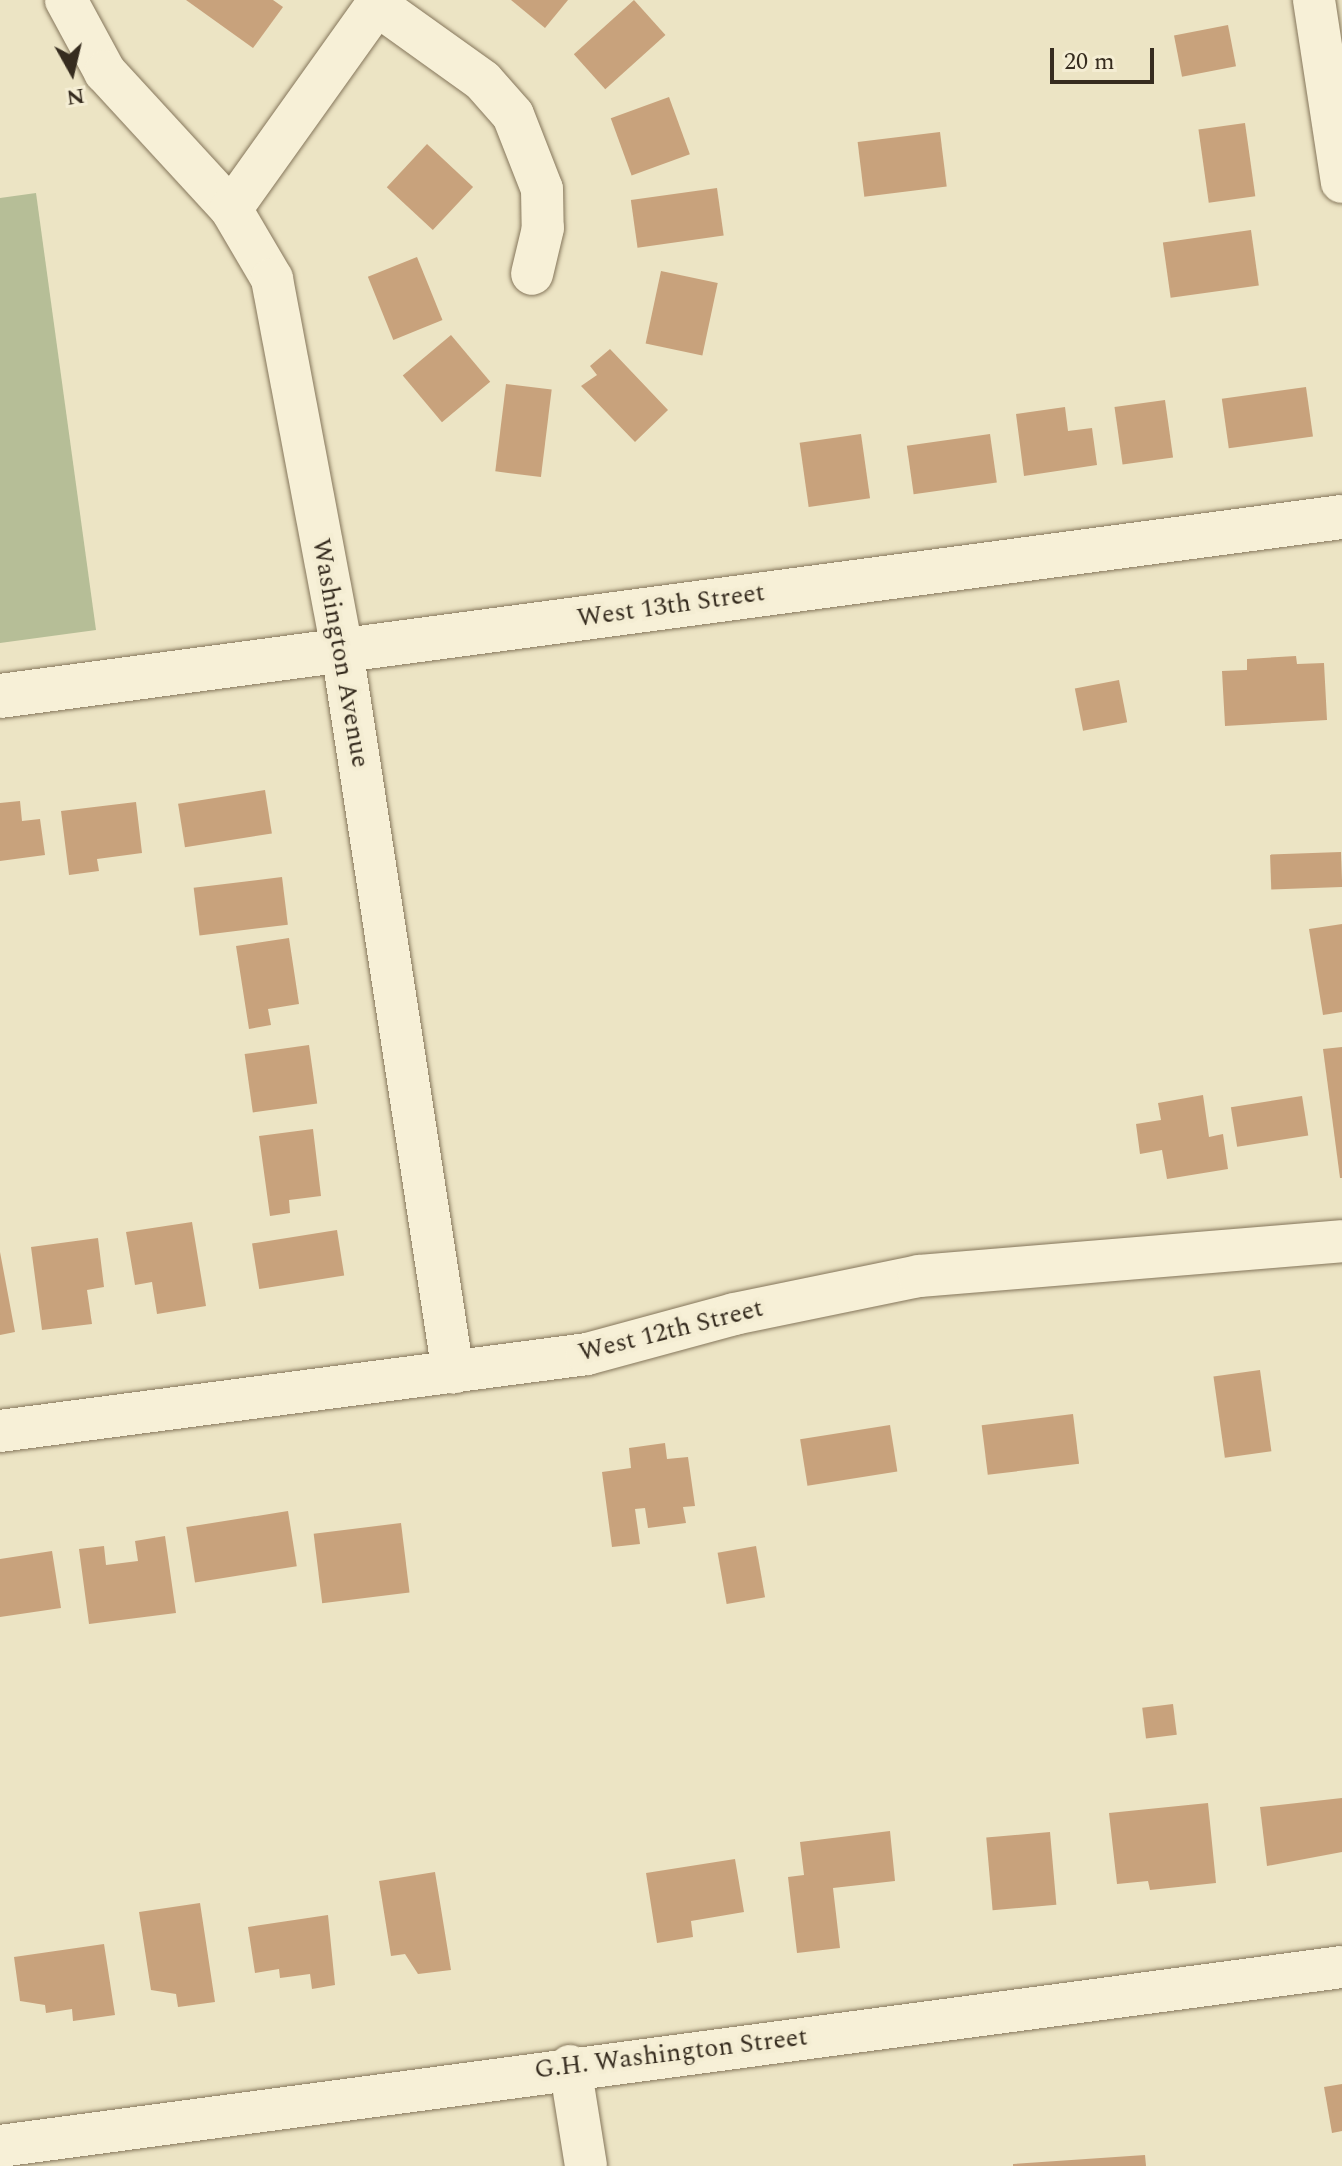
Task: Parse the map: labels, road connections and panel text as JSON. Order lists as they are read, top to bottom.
{
  "streets": {
    "street": [
      "West 13th Street",
      "Washington Avenue",
      "West 12th Street",
      "G.H. Washington Street"
    ]
  },
  "crossings": [
    ["West 13th Street", "Washington Avenue"],
    ["Washington Avenue", "West 12th Street"]
  ],
  "scale_bar": "20 m",
  "north": "bottom"
}
